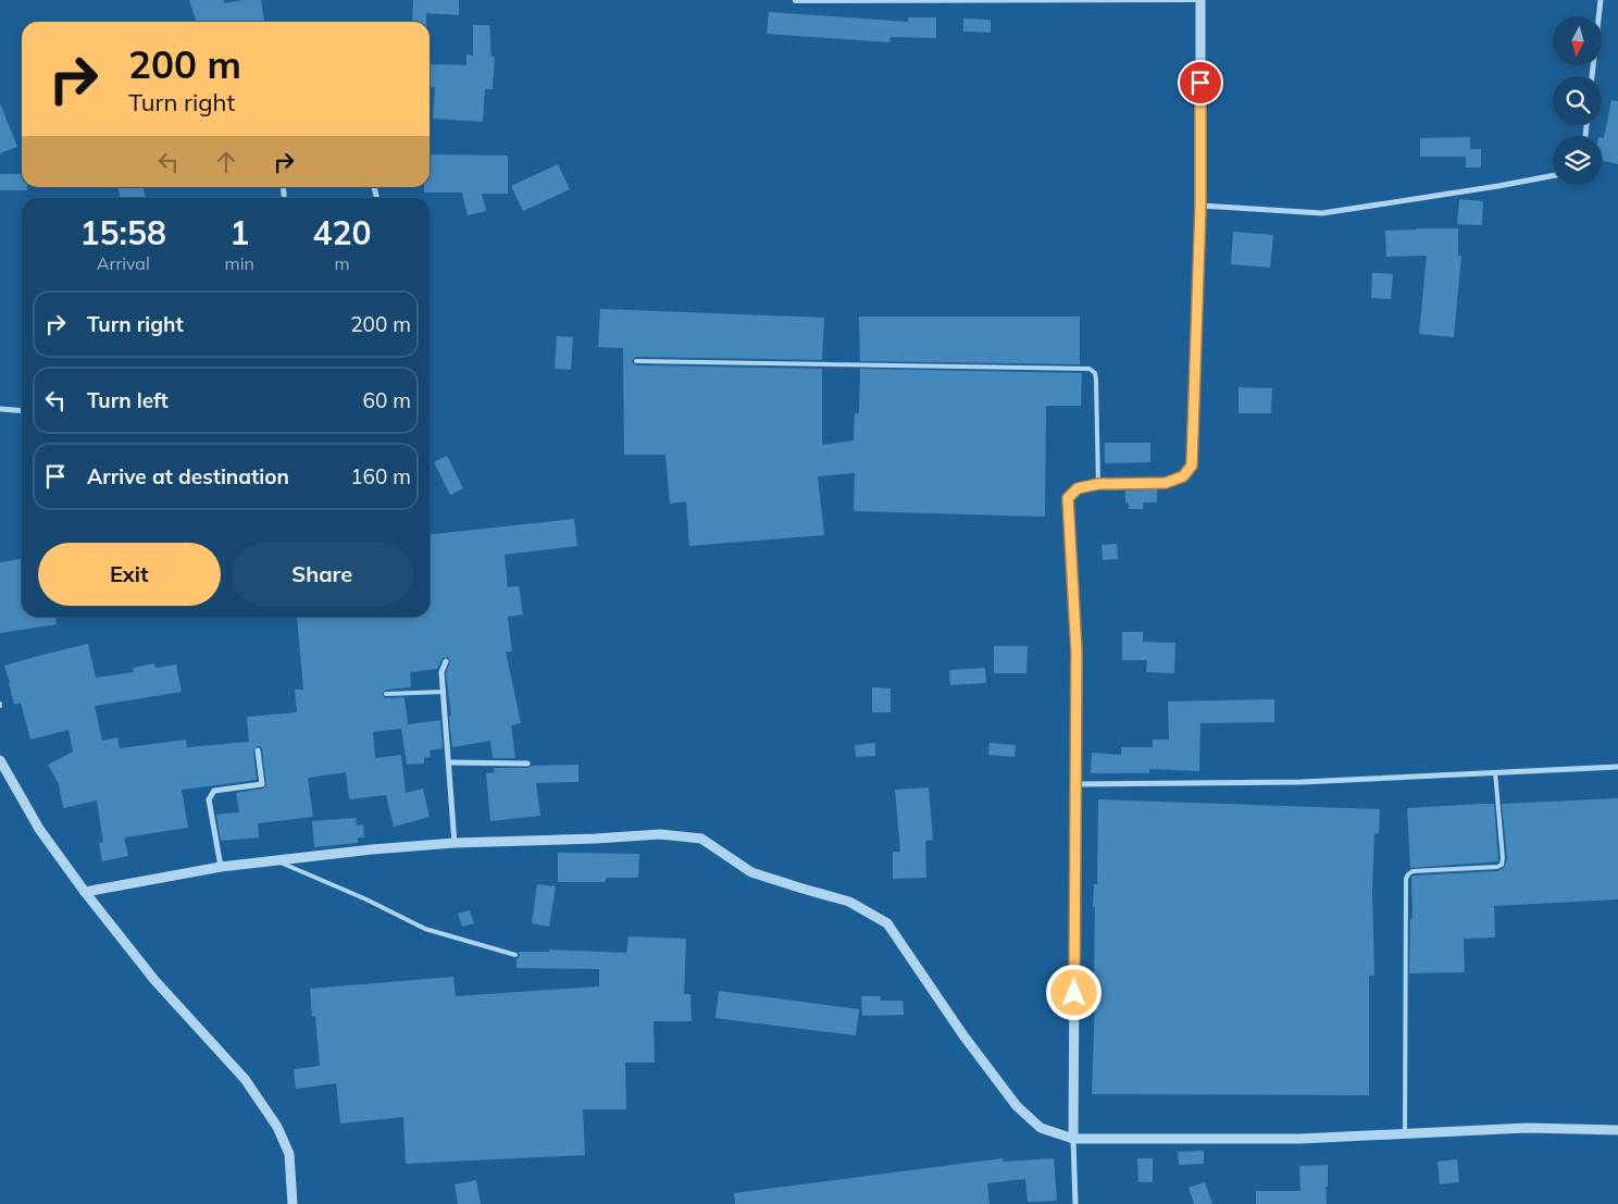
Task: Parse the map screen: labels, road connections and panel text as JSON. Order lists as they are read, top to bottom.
{
  "north": "bottom",
  "page": {
    "turn": ["200 m", "Turn right"],
    "eta": [
      "15:58",
      "Arrival",
      "1",
      "min",
      "420",
      "m"
    ],
    "list": [
      {
        "name": "Turn right",
        "value": "200 m"
      },
      {
        "name": "Turn left",
        "value": "60 m"
      },
      {
        "name": "Arrive at destination",
        "value": "160 m"
      }
    ],
    "buttons": ["Exit", "Share"]
  }
}
